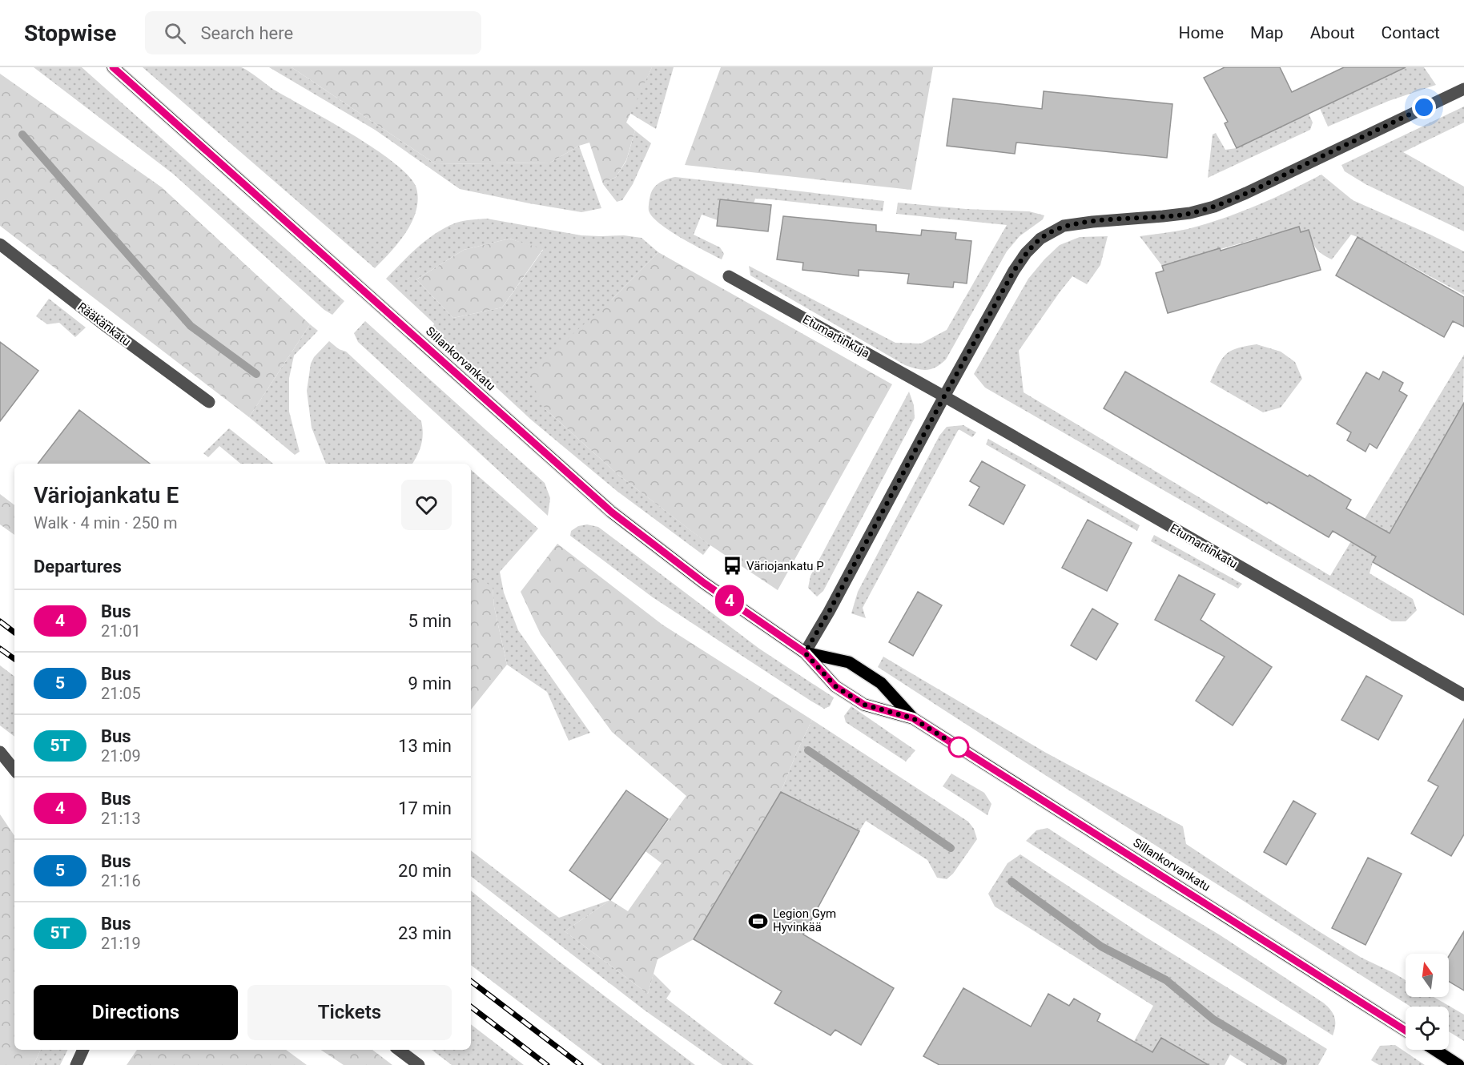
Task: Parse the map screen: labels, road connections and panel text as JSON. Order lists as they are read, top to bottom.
{
  "streets": {
    "main road": ["Sillankorvankatu"],
    "street": ["Rääkänkatu", "Etumartinkuja", "Etumartinkatu"]
  },
  "crossings": [
    ["Etumartinkuja", "Etumartinkatu"]
  ],
  "places": {
    "bus stop": ["Väriojankatu P"],
    "sports": ["Legion Gym Hyvinkää"]
  },
  "lines": ["bus line 4"],
  "north": "top",
  "page": {
    "header": "Stopwise",
    "search": "Search here",
    "nav": [
      "Home",
      "Map",
      "About",
      "Contact"
    ],
    "on_map": "4",
    "heading": [
      ["Väriojankatu E", "Walk · 4 min · 250 m"],
      "Departures"
    ],
    "list": [
      {
        "mark": "4",
        "name": "Bus",
        "note": "21:01",
        "value": "5 min"
      },
      {
        "mark": "5",
        "name": "Bus",
        "note": "21:05",
        "value": "9 min"
      },
      {
        "mark": "5T",
        "name": "Bus",
        "note": "21:09",
        "value": "13 min"
      },
      {
        "mark": "4",
        "name": "Bus",
        "note": "21:13",
        "value": "17 min"
      },
      {
        "mark": "5",
        "name": "Bus",
        "note": "21:16",
        "value": "20 min"
      },
      {
        "mark": "5T",
        "name": "Bus",
        "note": "21:19",
        "value": "23 min"
      }
    ],
    "buttons": ["Directions", "Tickets"]
  }
}
